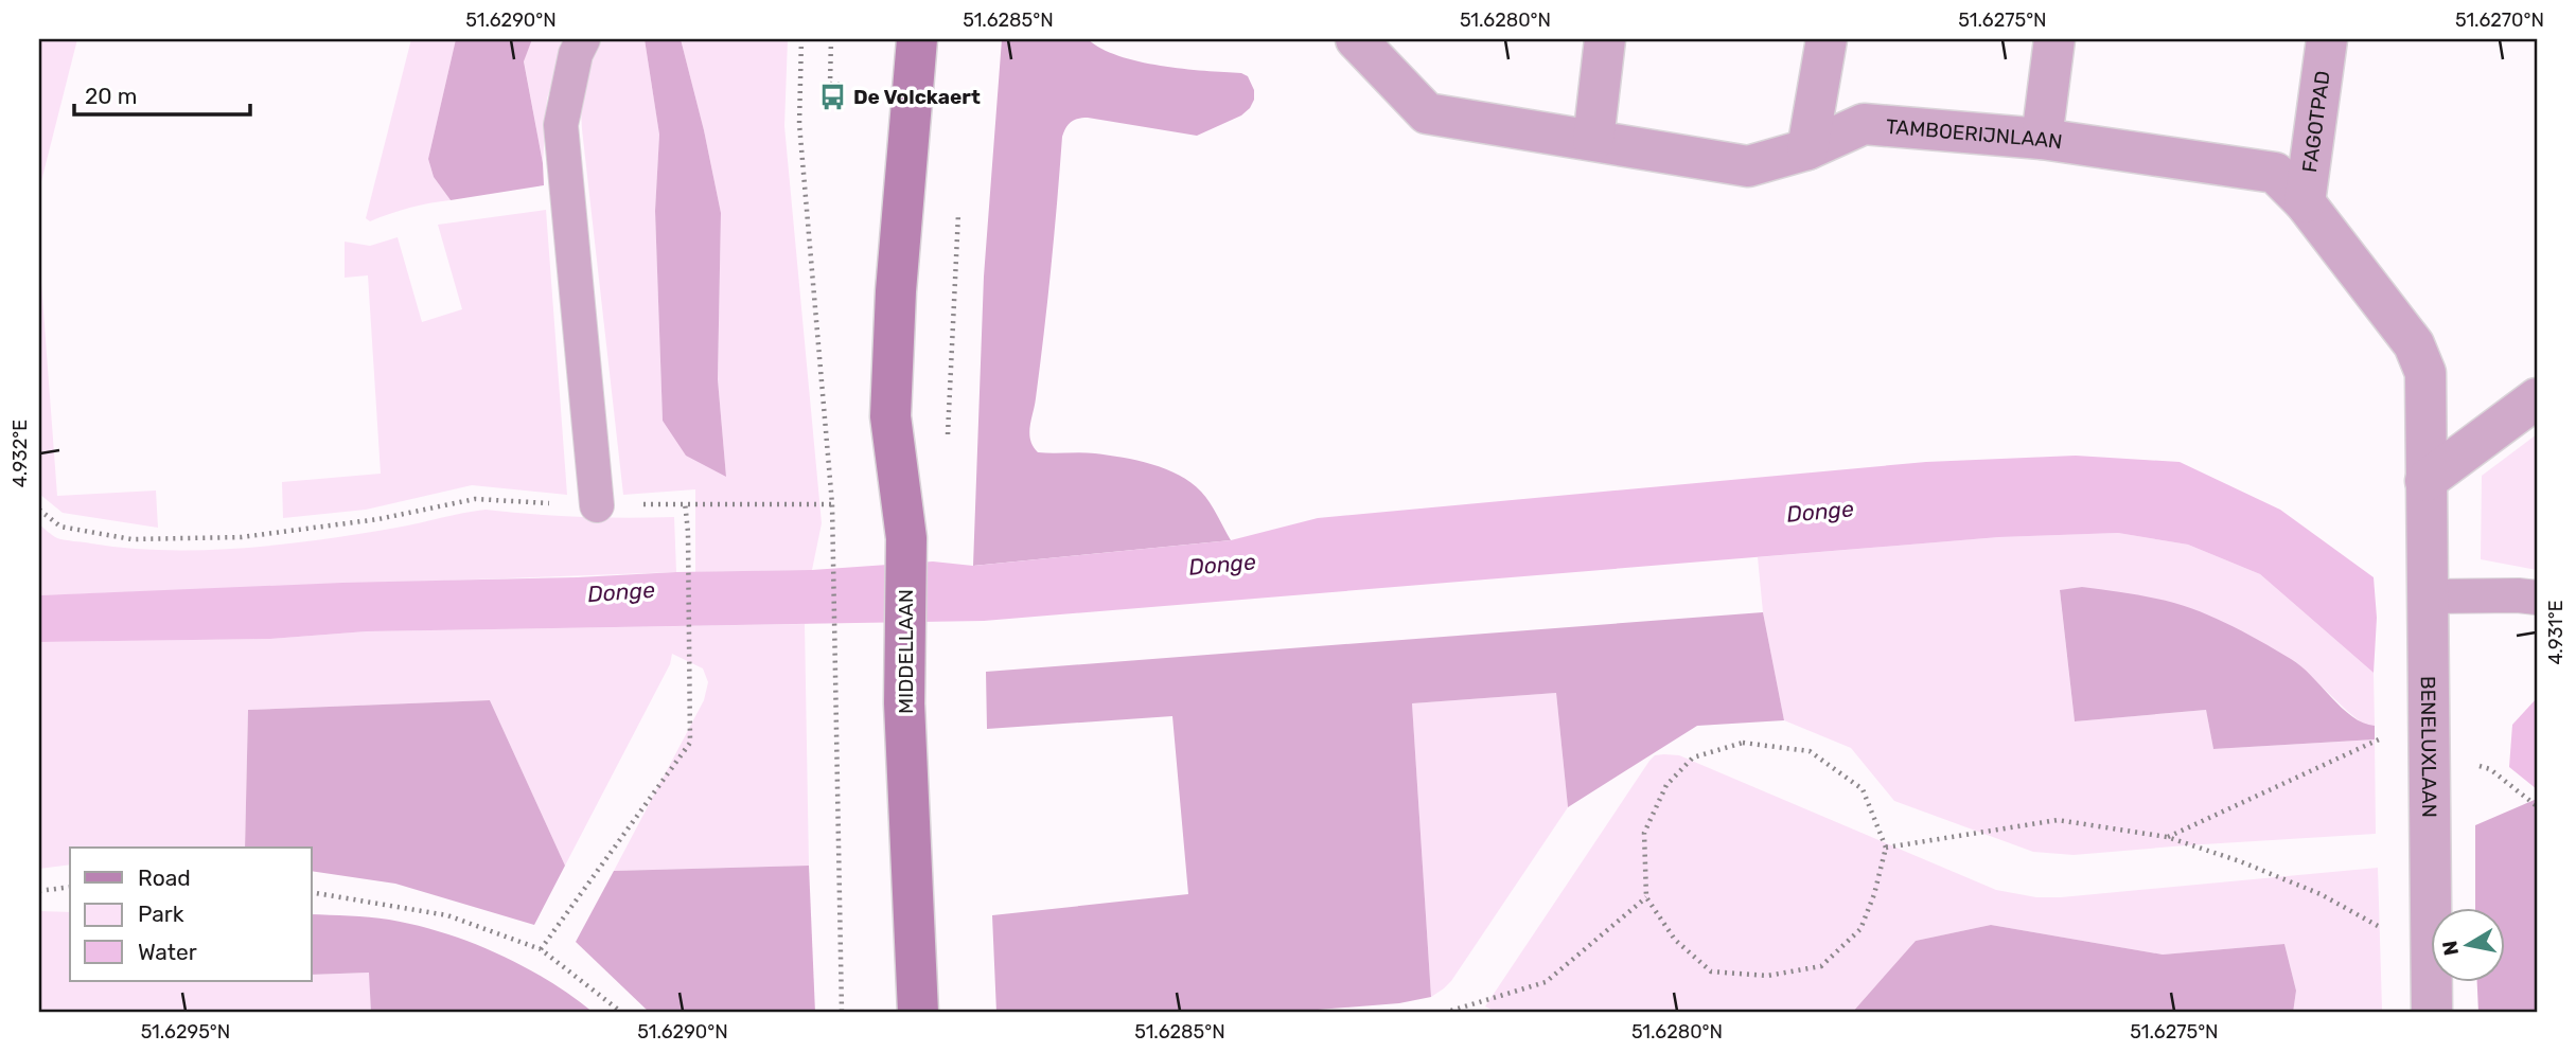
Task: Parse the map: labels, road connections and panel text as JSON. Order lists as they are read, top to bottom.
{
  "streets": {
    "main road": ["MIDDELLAAN"],
    "street": ["FAGOTPAD", "TAMBOERIJNLAAN", "BENELUXLAAN"]
  },
  "crossings": [
    ["FAGOTPAD", "TAMBOERIJNLAAN"],
    ["TAMBOERIJNLAAN", "BENELUXLAAN"]
  ],
  "water": ["Donge"],
  "places": {
    "bus stop": ["De Volckaert"]
  },
  "legend": ["Road", "Park", "Water"],
  "scale_bar": "20 m",
  "north": "left",
  "coordinates": [
    "51.6290°N",
    "51.6285°N",
    "51.6280°N",
    "51.6275°N",
    "51.6270°N",
    "4.932°E",
    "4.931°E",
    "51.6295°N"
  ]
}
